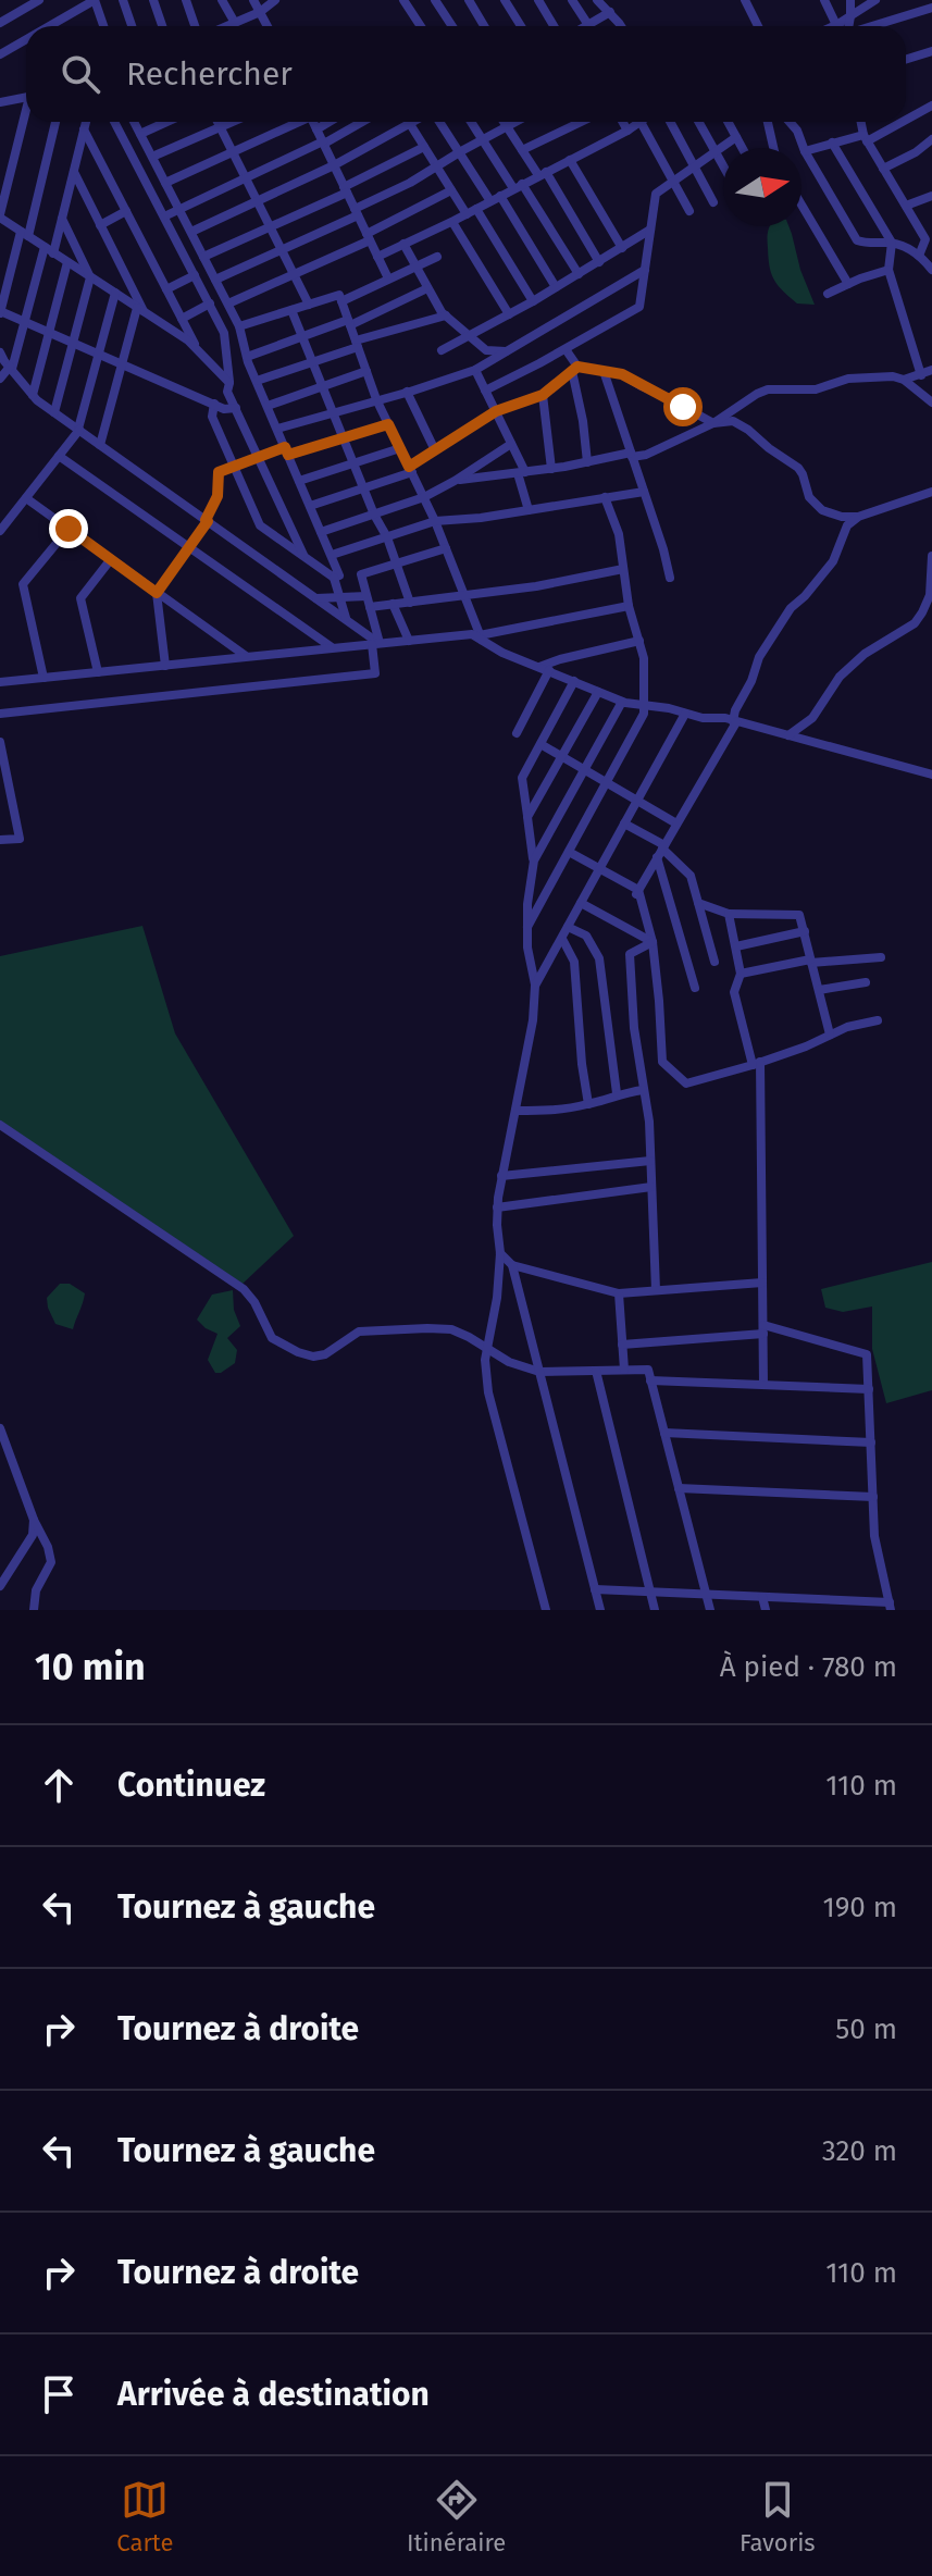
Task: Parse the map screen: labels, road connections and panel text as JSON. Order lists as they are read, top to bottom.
{
  "north": "right",
  "page": {
    "search": "Rechercher",
    "heading": ["10 min", "À pied · 780 m"],
    "list": [
      ["Continuez", "110 m"],
      ["Tournez à gauche", "190 m"],
      ["Tournez à droite", "50 m"],
      ["Tournez à gauche", "320 m"],
      ["Tournez à droite", "110 m"],
      "Arrivée à destination"
    ],
    "nav": ["Carte", "Itinéraire", "Favoris"]
  }
}
